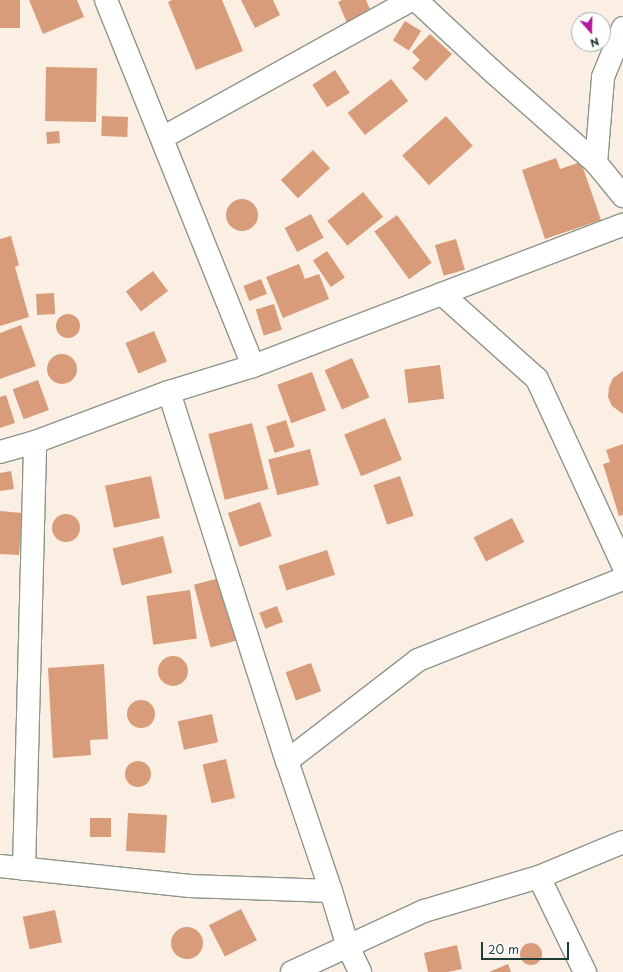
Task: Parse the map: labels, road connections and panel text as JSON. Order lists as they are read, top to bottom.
{
  "scale_bar": "20 m",
  "north": "bottom"
}
